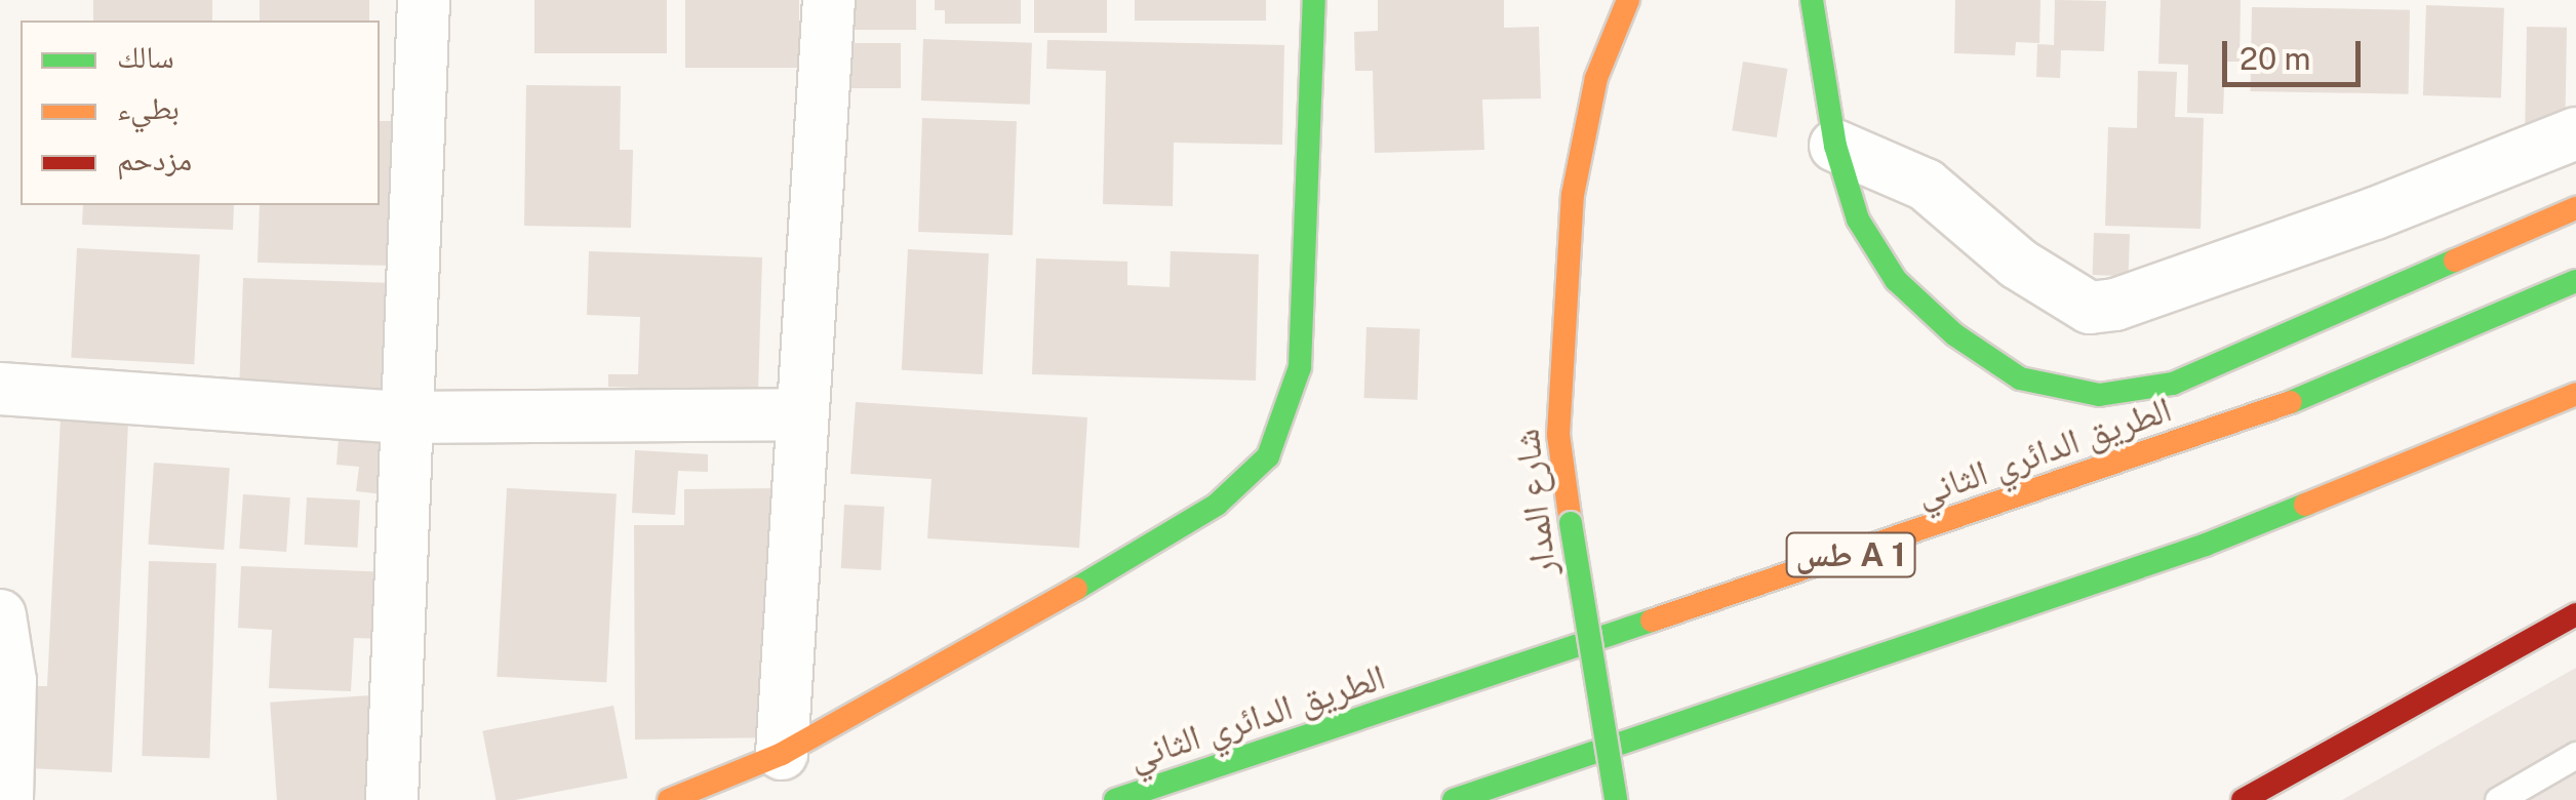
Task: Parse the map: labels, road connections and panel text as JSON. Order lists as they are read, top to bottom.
{
  "streets": {
    "main road": ["الطريق الدائري الثاني", "شارع المدار", "طس A 1"]
  },
  "legend": ["سالك", "بطيء", "مزدحم"],
  "scale_bar": "20 m"
}
